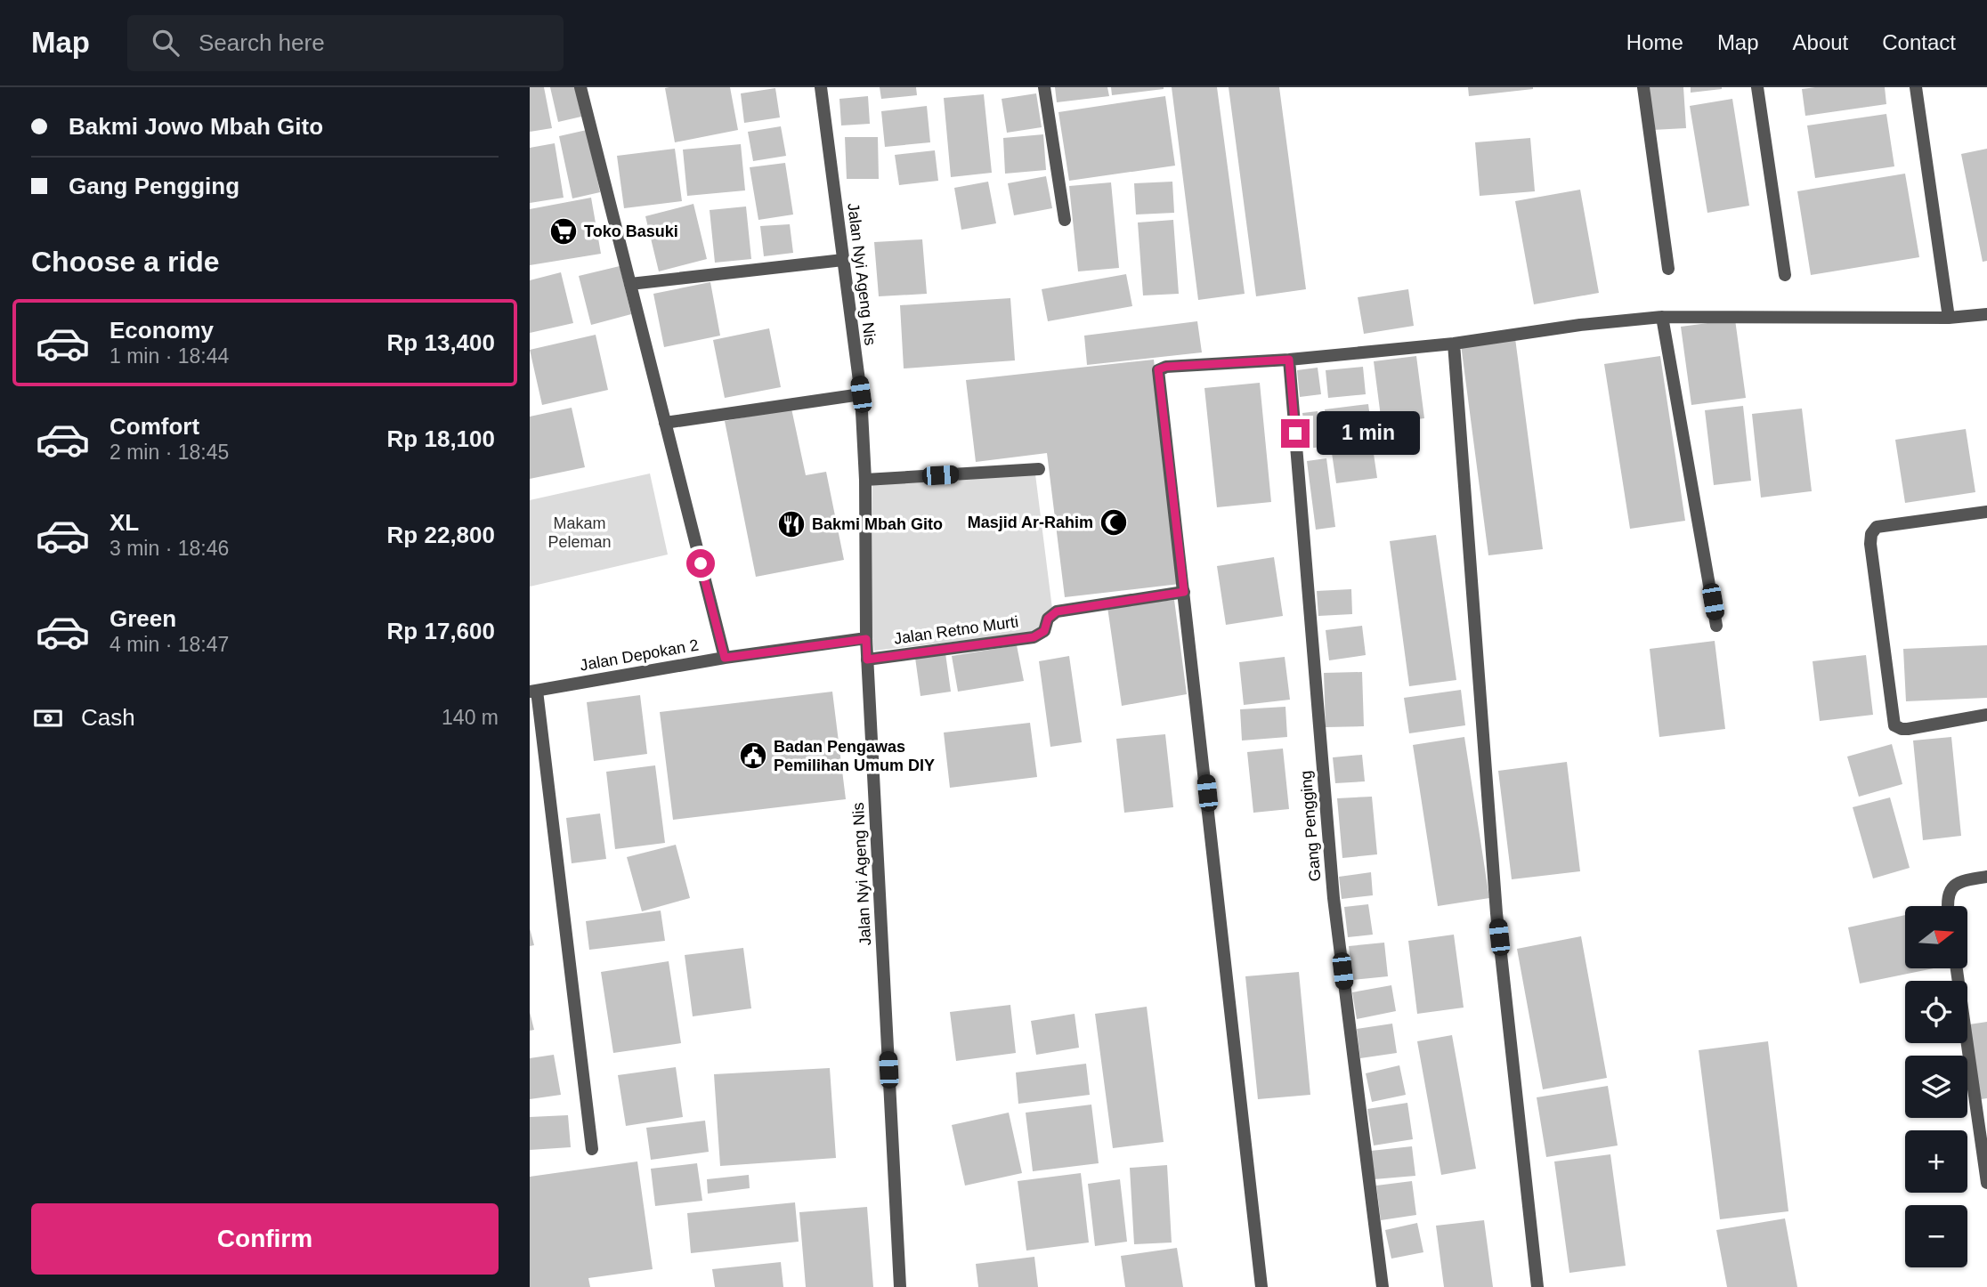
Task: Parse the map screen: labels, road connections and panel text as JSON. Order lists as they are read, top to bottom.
{
  "streets": {
    "street": [
      "Jalan Nyi Ageng Nis",
      "Jalan Retno Murti",
      "Jalan Depokan 2",
      "Gang Pengging"
    ]
  },
  "crossings": [
    ["Jalan Nyi Ageng Nis", "Jalan Retno Murti"],
    ["Jalan Nyi Ageng Nis", "Jalan Depokan 2"]
  ],
  "parks": ["Makam Peleman"],
  "places": {
    "supermarket": ["Toko Basuki"],
    "mosque": ["Masjid Ar-Rahim"],
    "restaurant": ["Bakmi Mbah Gito"],
    "public building": ["Badan Pengawas Pemilihan Umum DIY"]
  },
  "north": "right",
  "page": {
    "header": "Map",
    "search": "Search here",
    "nav": [
      "Home",
      "Map",
      "About",
      "Contact"
    ],
    "banner": ["Bakmi Jowo Mbah Gito", "Gang Pengging"],
    "heading": "Choose a ride",
    "list": [
      {
        "name": "Economy",
        "note": "1 min · 18:44",
        "value": "Rp 13,400"
      },
      {
        "name": "Comfort",
        "note": "2 min · 18:45",
        "value": "Rp 18,100"
      },
      {
        "name": "XL",
        "note": "3 min · 18:46",
        "value": "Rp 22,800"
      },
      {
        "name": "Green",
        "note": "4 min · 18:47",
        "value": "Rp 17,600"
      }
    ],
    "bubble": "1 min",
    "pay": ["Cash", "140 m"],
    "map_buttons": ["+", "−"],
    "buttons": "Confirm"
  }
}
